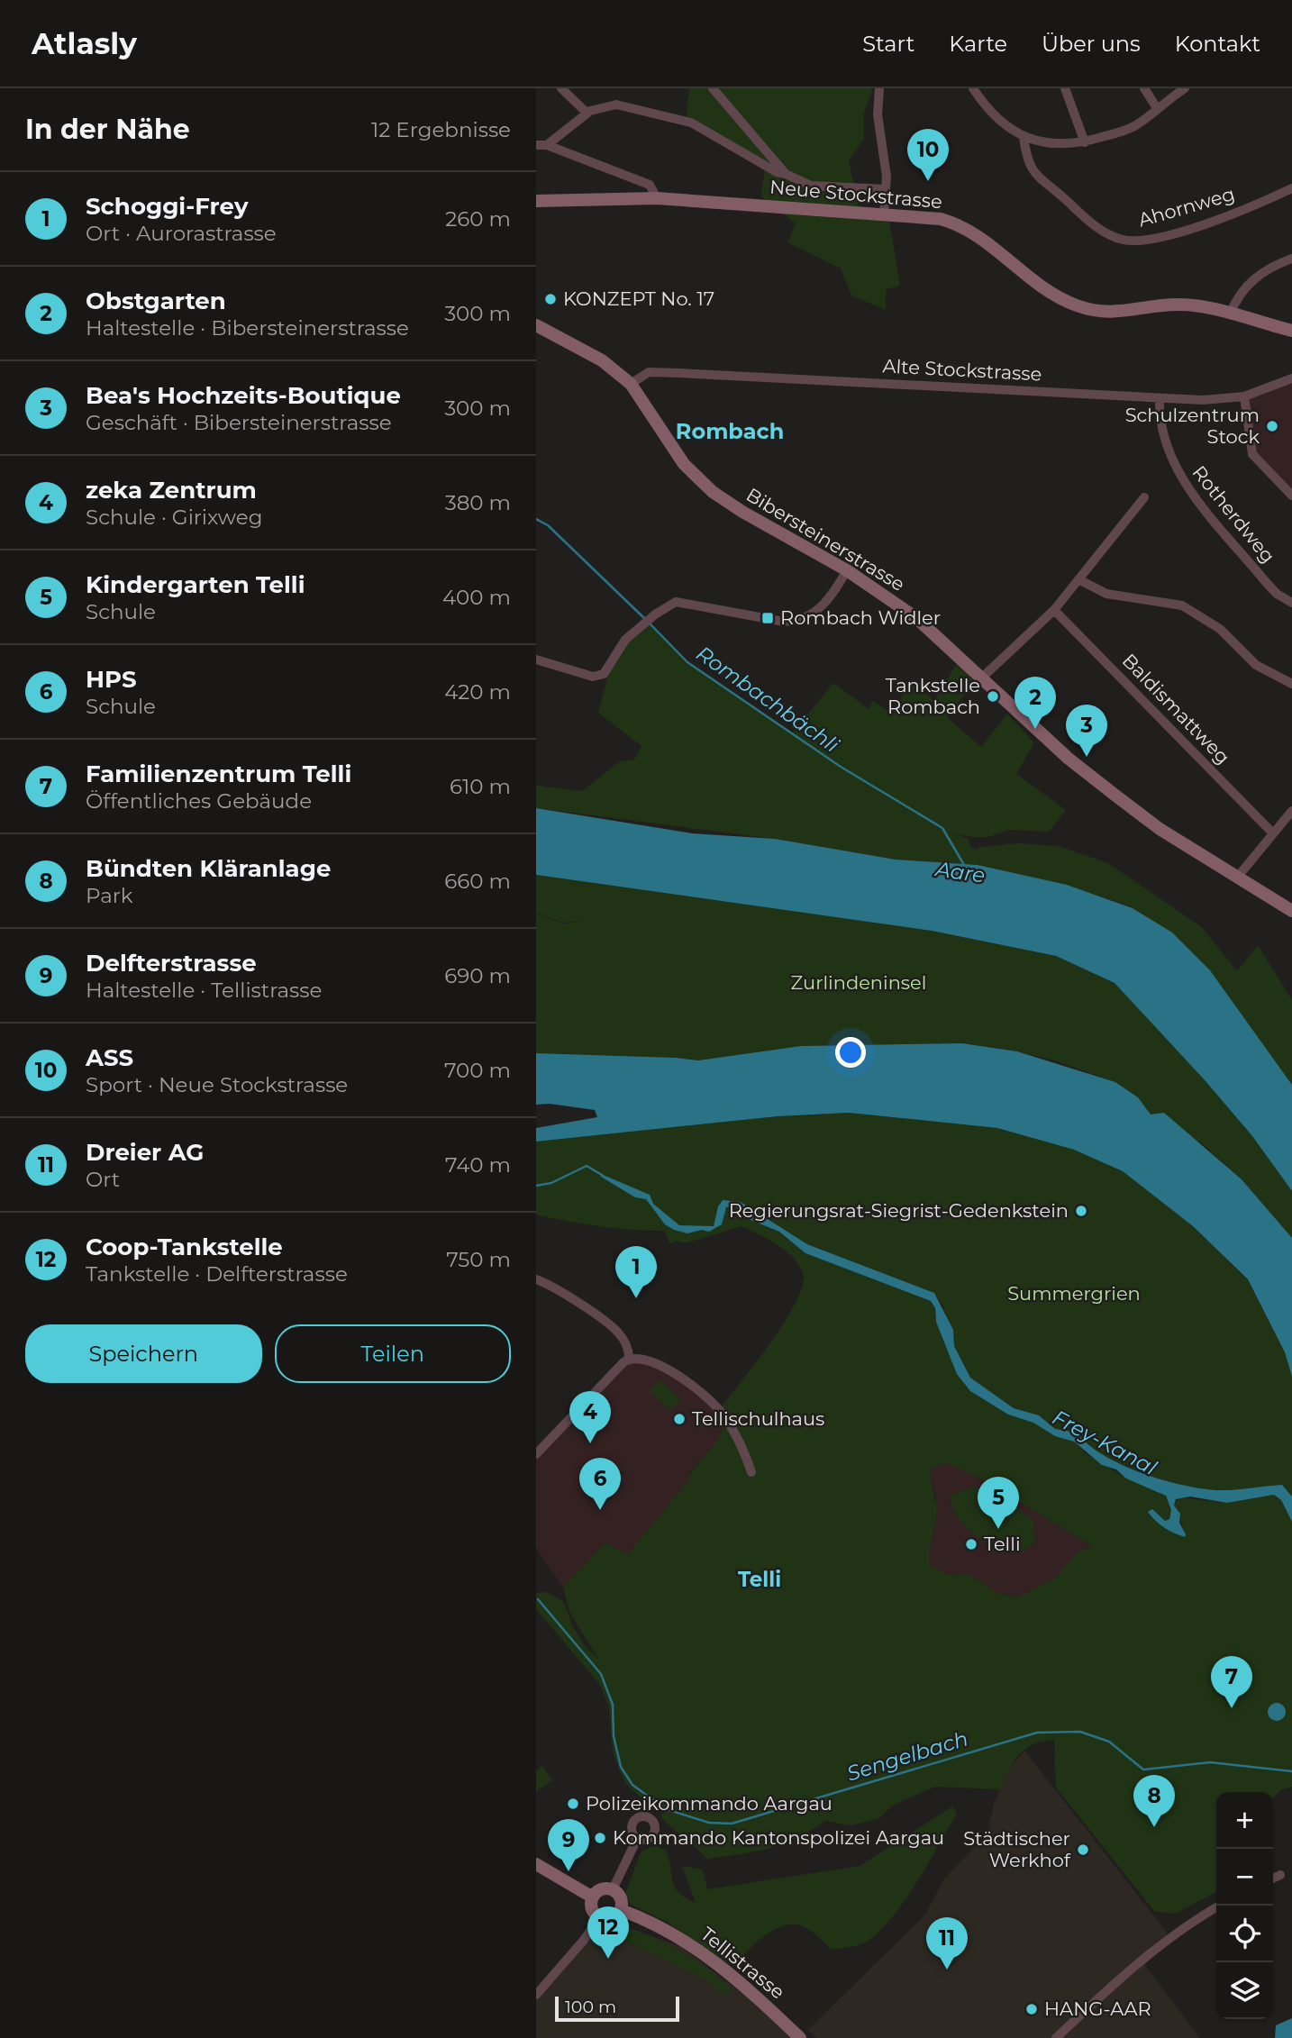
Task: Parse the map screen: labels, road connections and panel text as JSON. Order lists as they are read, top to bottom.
{
  "streets": {
    "main road": ["Neue Stockstrasse", "Bibersteinerstrasse", "Tellistrasse"],
    "street": [
      "Ahornweg",
      "Alte Stockstrasse",
      "Rotherdweg",
      "Baldismattweg"
    ]
  },
  "crossings": [
    ["Alte Stockstrasse", "Rotherdweg"],
    ["Alte Stockstrasse", "Bibersteinerstrasse"]
  ],
  "districts": ["Rombach", "Telli"],
  "water": [
    "Rombachbächli",
    "Aare",
    "Frey-Kanal",
    "Sengelbach"
  ],
  "parks": ["Zurlindeninsel", "Summergrien"],
  "places": {
    "other": [
      "KONZEPT No. 17",
      "Schulzentrum Stock",
      "Tankstelle Rombach",
      "Regierungsrat-Siegrist-Gedenkstein",
      "Tellischulhaus",
      "Telli",
      "Polizeikommando Aargau",
      "Kommando Kantonspolizei Aargau",
      "Städtischer Werkhof",
      "HANG-AAR"
    ],
    "transit": ["Rombach Widler"]
  },
  "scale_bar": "100 m",
  "page": {
    "header": "Atlasly",
    "nav": [
      "Start",
      "Karte",
      "Über uns",
      "Kontakt"
    ],
    "heading": ["In der Nähe", "12 Ergebnisse"],
    "pins": [
      "10",
      "2",
      "3",
      "1",
      "4",
      "6",
      "5",
      "7",
      "8",
      "9",
      "12",
      "11"
    ],
    "list": [
      {
        "mark": "1",
        "name": "Schoggi-Frey",
        "note": "Ort · Aurorastrasse",
        "value": "260 m"
      },
      {
        "mark": "2",
        "name": "Obstgarten",
        "note": "Haltestelle · Bibersteinerstrasse",
        "value": "300 m"
      },
      {
        "mark": "3",
        "name": "Bea's Hochzeits-Boutique",
        "note": "Geschäft · Bibersteinerstrasse",
        "value": "300 m"
      },
      {
        "mark": "4",
        "name": "zeka Zentrum",
        "note": "Schule · Girixweg",
        "value": "380 m"
      },
      {
        "mark": "5",
        "name": "Kindergarten Telli",
        "note": "Schule",
        "value": "400 m"
      },
      {
        "mark": "6",
        "name": "HPS",
        "note": "Schule",
        "value": "420 m"
      },
      {
        "mark": "7",
        "name": "Familienzentrum Telli",
        "note": "Öffentliches Gebäude",
        "value": "610 m"
      },
      {
        "mark": "8",
        "name": "Bündten Kläranlage",
        "note": "Park",
        "value": "660 m"
      },
      {
        "mark": "9",
        "name": "Delfterstrasse",
        "note": "Haltestelle · Tellistrasse",
        "value": "690 m"
      },
      {
        "mark": "10",
        "name": "ASS",
        "note": "Sport · Neue Stockstrasse",
        "value": "700 m"
      },
      {
        "mark": "11",
        "name": "Dreier AG",
        "note": "Ort",
        "value": "740 m"
      },
      {
        "mark": "12",
        "name": "Coop-Tankstelle",
        "note": "Tankstelle · Delfterstrasse",
        "value": "750 m"
      }
    ],
    "buttons": ["Speichern", "Teilen"],
    "map_buttons": ["+", "−"],
    "scale": "100 m"
  }
}
